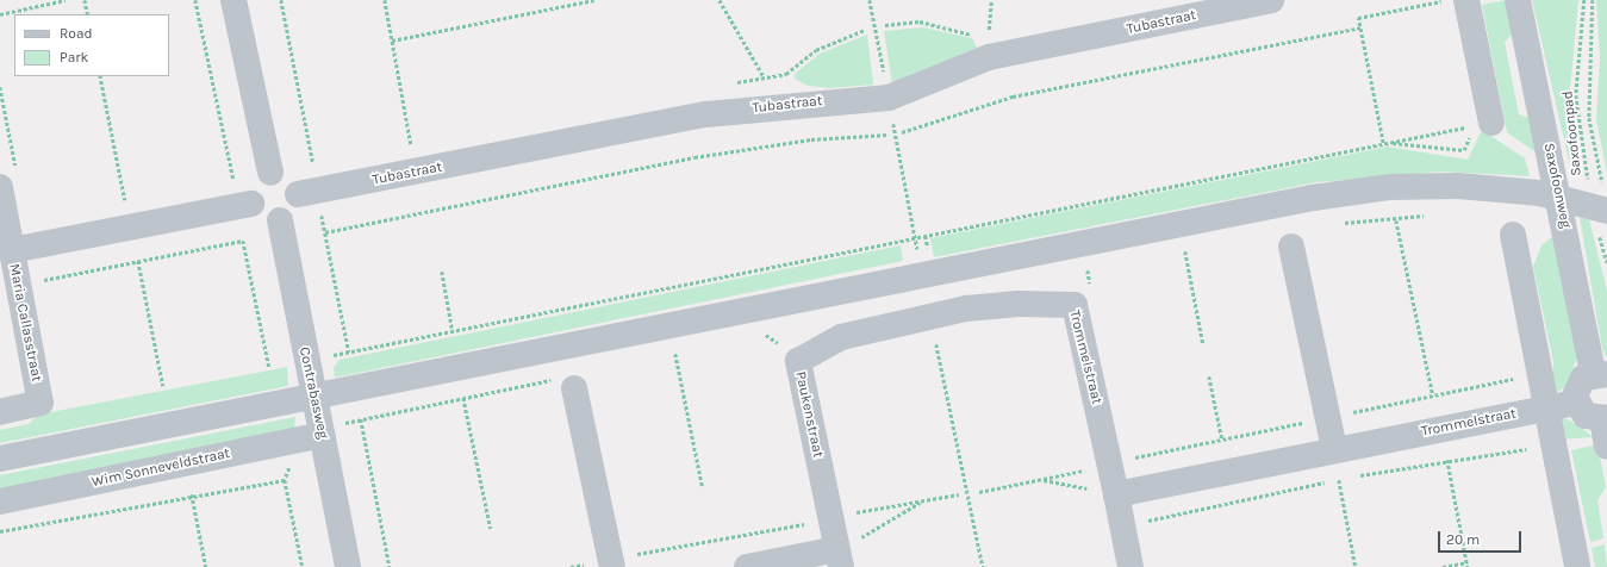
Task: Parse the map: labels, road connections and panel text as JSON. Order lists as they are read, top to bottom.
{
  "streets": {
    "street": [
      "Tubastraat",
      "Saxofoonweg",
      "Maria Callasstraat",
      "Trommelstraat",
      "Contrabasweg",
      "Paukenstraat",
      "Wim Sonneveldstraat"
    ],
    "path": ["Saxofoonpad"]
  },
  "crossings": [
    ["Tubastraat", "Contrabasweg"],
    ["Trommelstraat", "Paukenstraat"],
    ["Contrabasweg", "Wim Sonneveldstraat"]
  ],
  "legend": ["Road", "Park"],
  "scale_bar": "20 m"
}
